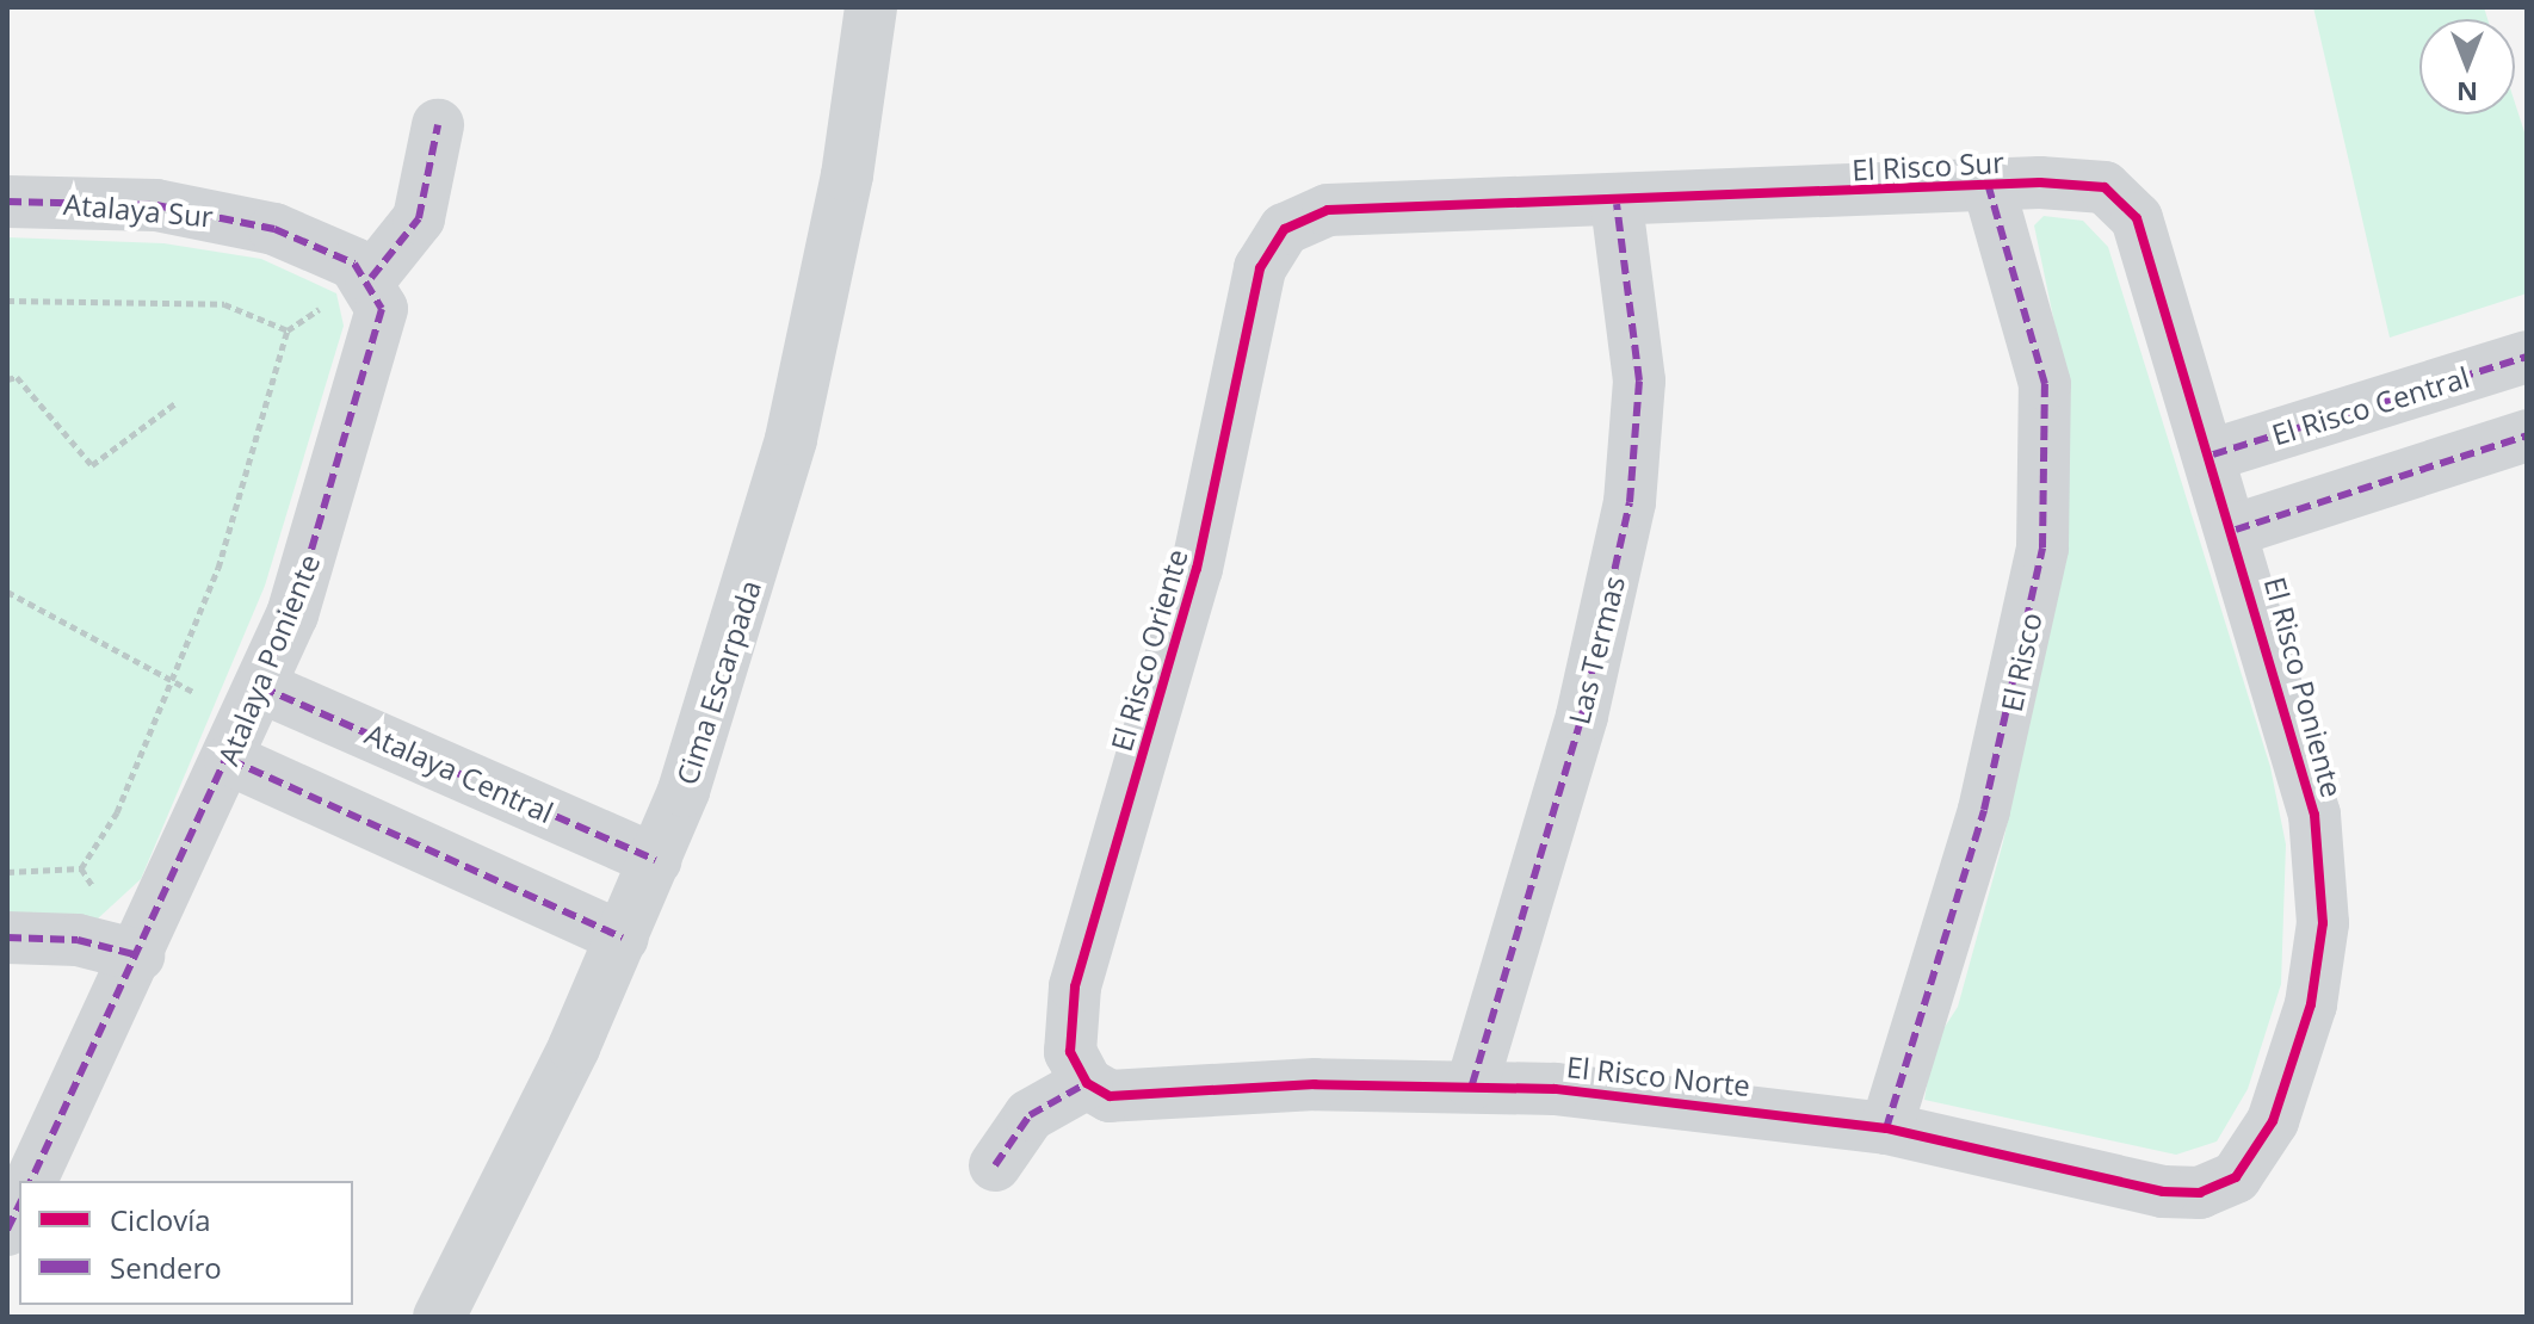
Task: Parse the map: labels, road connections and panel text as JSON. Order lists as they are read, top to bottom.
{
  "streets": {
    "street": [
      "El Risco Sur",
      "Atalaya Sur",
      "El Risco Central",
      "El Risco Oriente",
      "Las Termas",
      "Atalaya Poniente",
      "El Risco",
      "Cima Escarpada",
      "El Risco Poniente",
      "Atalaya Central",
      "El Risco Norte"
    ]
  },
  "crossings": [
    ["El Risco Sur", "El Risco Oriente"],
    ["El Risco Sur", "Las Termas"],
    ["El Risco Sur", "El Risco"],
    ["El Risco Sur", "El Risco Poniente"],
    ["Atalaya Sur", "Atalaya Poniente"],
    ["El Risco Central", "El Risco Poniente"],
    ["El Risco Oriente", "El Risco Norte"],
    ["Las Termas", "El Risco Norte"],
    ["Atalaya Poniente", "Atalaya Central"],
    ["El Risco", "El Risco Norte"],
    ["Cima Escarpada", "Atalaya Central"],
    ["El Risco Poniente", "El Risco Norte"]
  ],
  "legend": ["Ciclovía", "Sendero"],
  "north": "bottom"
}
